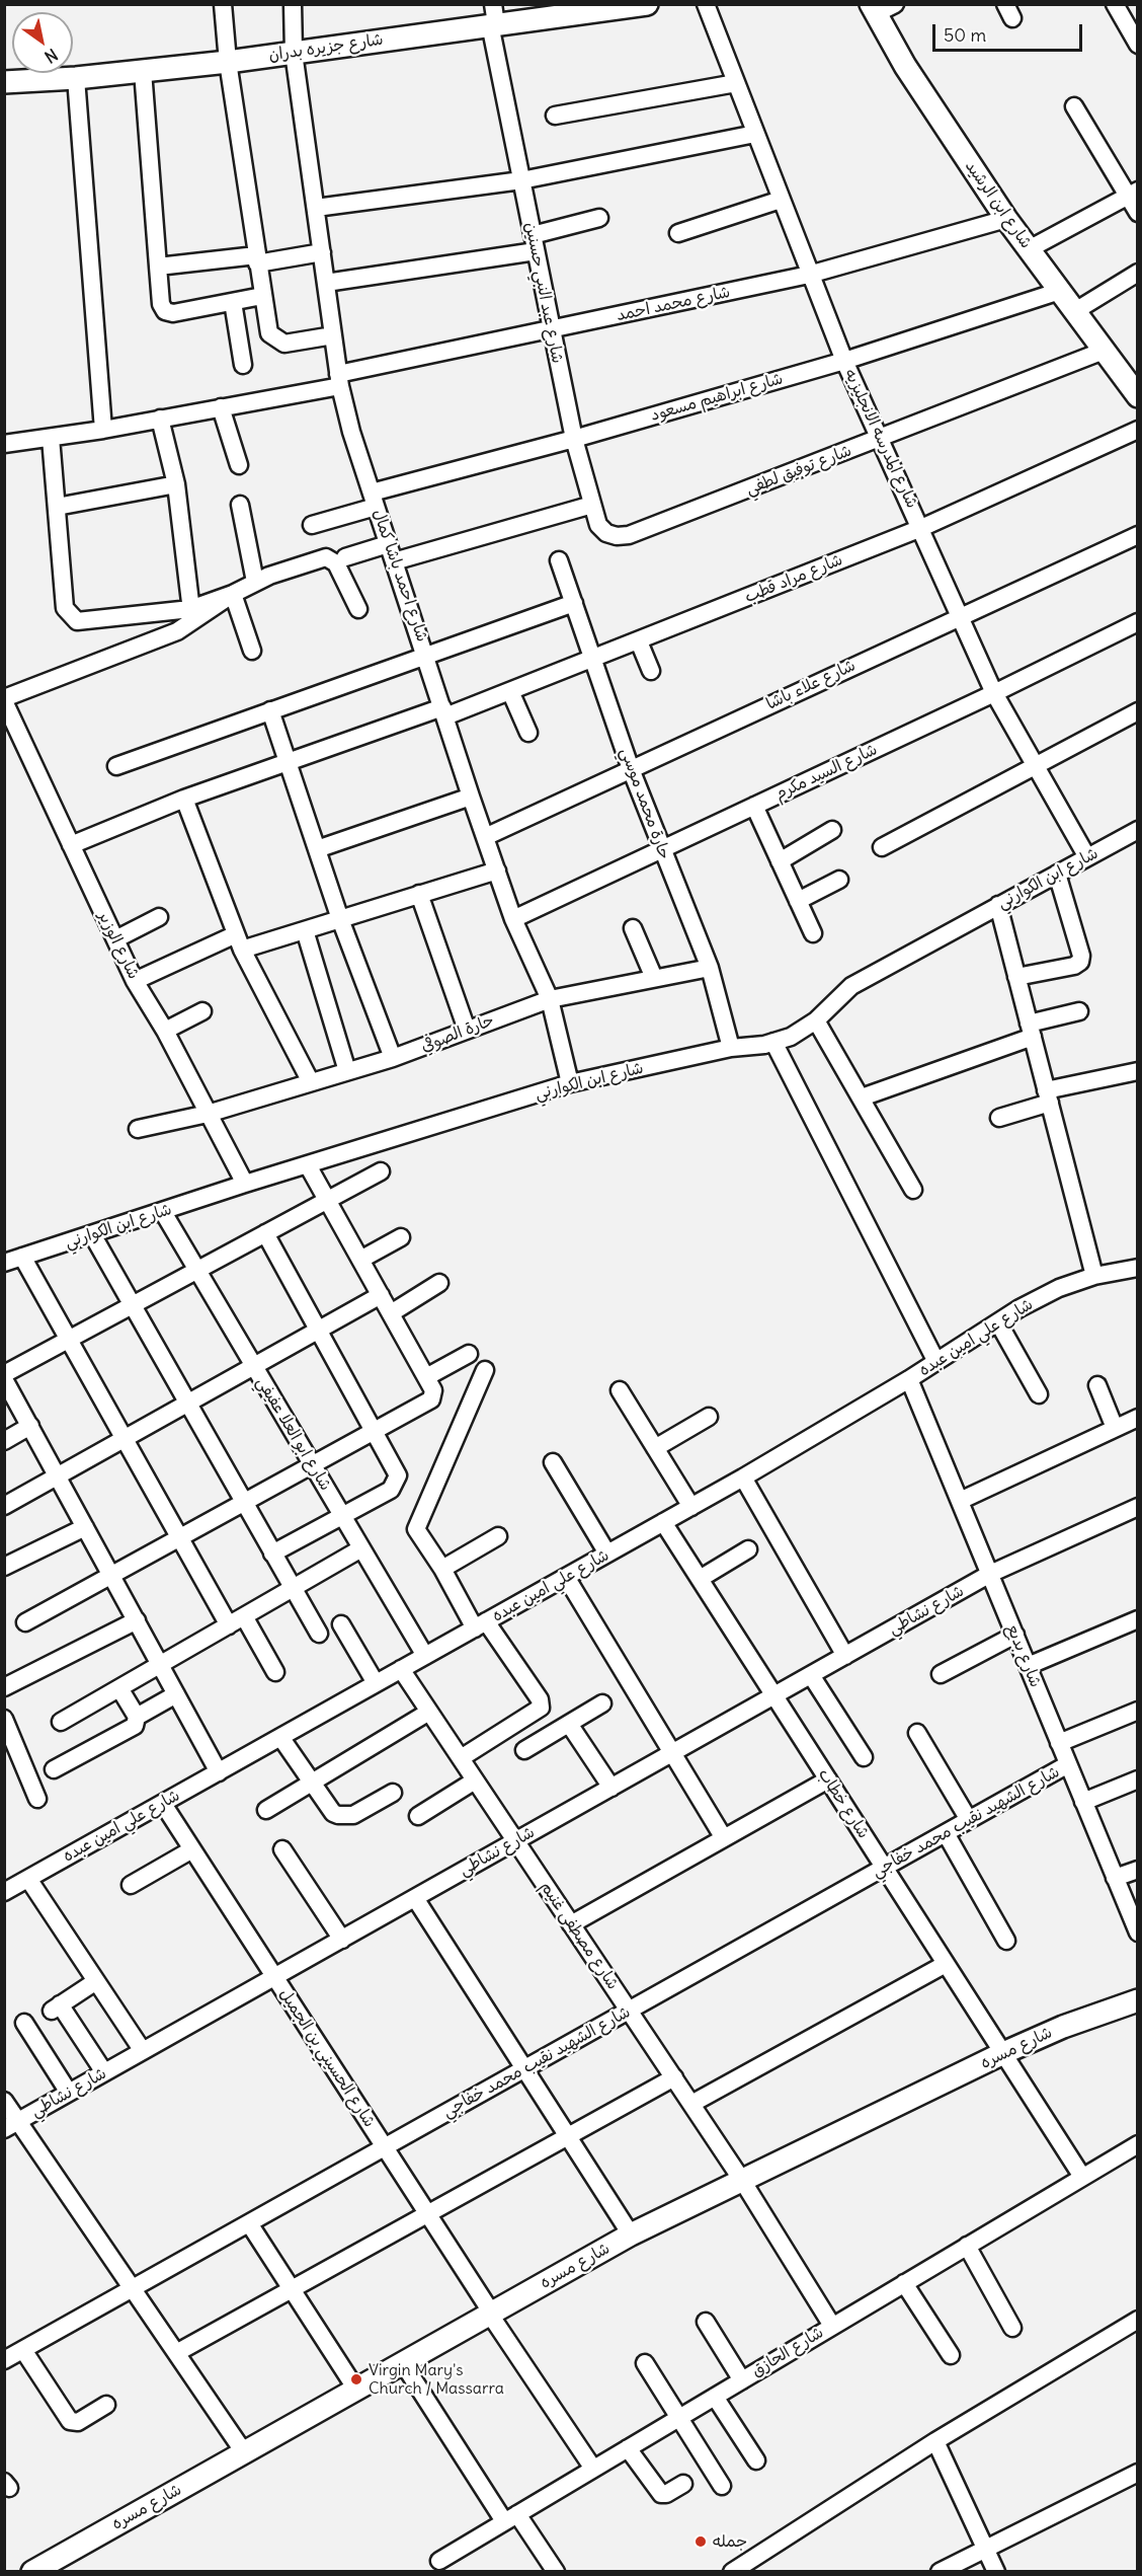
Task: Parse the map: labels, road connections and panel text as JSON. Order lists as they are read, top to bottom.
{
  "streets": {
    "street": [
      "شارع جزيره بدران",
      "شارع ابن الرشيد",
      "شارع عبد النبي حسنين",
      "شارع محمد احمد",
      "شارع ابراهيم مسعود",
      "شارع المدرسه الانجليزيه",
      "شارع توفيق لطفي",
      "شارع احمد باشا كمال",
      "شارع مراد قطب",
      "شارع علاء باشا",
      "شارع السيد مكرم",
      "حارة محمد موسي",
      "شارع ابن الكوارني",
      "شارع الوزير",
      "حارة الصوفي",
      "شارع علي امين عبده",
      "شارع ابو العلا عفيفي",
      "شارع نشاطي",
      "شارع بديع",
      "شارع خطاب",
      "شارع الشهيد نقيب محمد خفاجي",
      "شارع مصطفى غنيم",
      "شارع مسره",
      "شارع الحسيني بن الجميل",
      "شارع الحازق"
    ]
  },
  "crossings": [
    ["شارع جزيره بدران", "شارع عبد النبي حسنين"],
    ["شارع جزيره بدران", "شارع احمد باشا كمال"],
    ["شارع ابن الرشيد", "شارع محمد احمد"],
    ["شارع ابن الرشيد", "شارع ابراهيم مسعود"],
    ["شارع ابن الرشيد", "شارع توفيق لطفي"],
    ["شارع عبد النبي حسنين", "شارع محمد احمد"],
    ["شارع عبد النبي حسنين", "شارع ابراهيم مسعود"],
    ["شارع عبد النبي حسنين", "شارع توفيق لطفي"],
    ["شارع محمد احمد", "شارع المدرسه الانجليزيه"],
    ["شارع محمد احمد", "شارع احمد باشا كمال"],
    ["شارع ابراهيم مسعود", "شارع المدرسه الانجليزيه"],
    ["شارع ابراهيم مسعود", "شارع احمد باشا كمال"],
    ["شارع المدرسه الانجليزيه", "شارع توفيق لطفي"],
    ["شارع المدرسه الانجليزيه", "شارع مراد قطب"],
    ["شارع المدرسه الانجليزيه", "شارع علاء باشا"],
    ["شارع المدرسه الانجليزيه", "شارع السيد مكرم"],
    ["شارع المدرسه الانجليزيه", "شارع ابن الكوارني"],
    ["شارع احمد باشا كمال", "شارع مراد قطب"],
    ["شارع احمد باشا كمال", "شارع علاء باشا"],
    ["شارع احمد باشا كمال", "شارع السيد مكرم"],
    ["شارع احمد باشا كمال", "شارع ابن الكوارني"],
    ["شارع احمد باشا كمال", "حارة الصوفي"],
    ["شارع مراد قطب", "حارة محمد موسي"],
    ["شارع مراد قطب", "شارع الوزير"],
    ["شارع علاء باشا", "حارة محمد موسي"],
    ["شارع السيد مكرم", "حارة محمد موسي"],
    ["حارة محمد موسي", "شارع ابن الكوارني"],
    ["حارة محمد موسي", "حارة الصوفي"],
    ["شارع ابن الكوارني", "شارع الوزير"],
    ["شارع ابن الكوارني", "شارع ابو العلا عفيفي"],
    ["شارع الوزير", "حارة الصوفي"],
    ["شارع علي امين عبده", "شارع ابو العلا عفيفي"],
    ["شارع علي امين عبده", "شارع بديع"],
    ["شارع علي امين عبده", "شارع خطاب"],
    ["شارع علي امين عبده", "شارع مصطفى غنيم"],
    ["شارع علي امين عبده", "شارع الحسيني بن الجميل"],
    ["شارع نشاطي", "شارع بديع"],
    ["شارع نشاطي", "شارع خطاب"],
    ["شارع نشاطي", "شارع مصطفى غنيم"],
    ["شارع نشاطي", "شارع الحسيني بن الجميل"],
    ["شارع بديع", "شارع الشهيد نقيب محمد خفاجي"],
    ["شارع خطاب", "شارع الشهيد نقيب محمد خفاجي"],
    ["شارع خطاب", "شارع مسره"],
    ["شارع خطاب", "شارع الحازق"],
    ["شارع الشهيد نقيب محمد خفاجي", "شارع مصطفى غنيم"],
    ["شارع الشهيد نقيب محمد خفاجي", "شارع الحسيني بن الجميل"],
    ["شارع مصطفى غنيم", "شارع مسره"],
    ["شارع مصطفى غنيم", "شارع الحازق"],
    ["شارع مسره", "شارع الحسيني بن الجميل"],
    ["شارع الحسيني بن الجميل", "شارع الحازق"]
  ],
  "places": ["Virgin Mary's Church / Massarra", "جمله"],
  "scale_bar": "50 m",
  "north": "bottom right"
}
